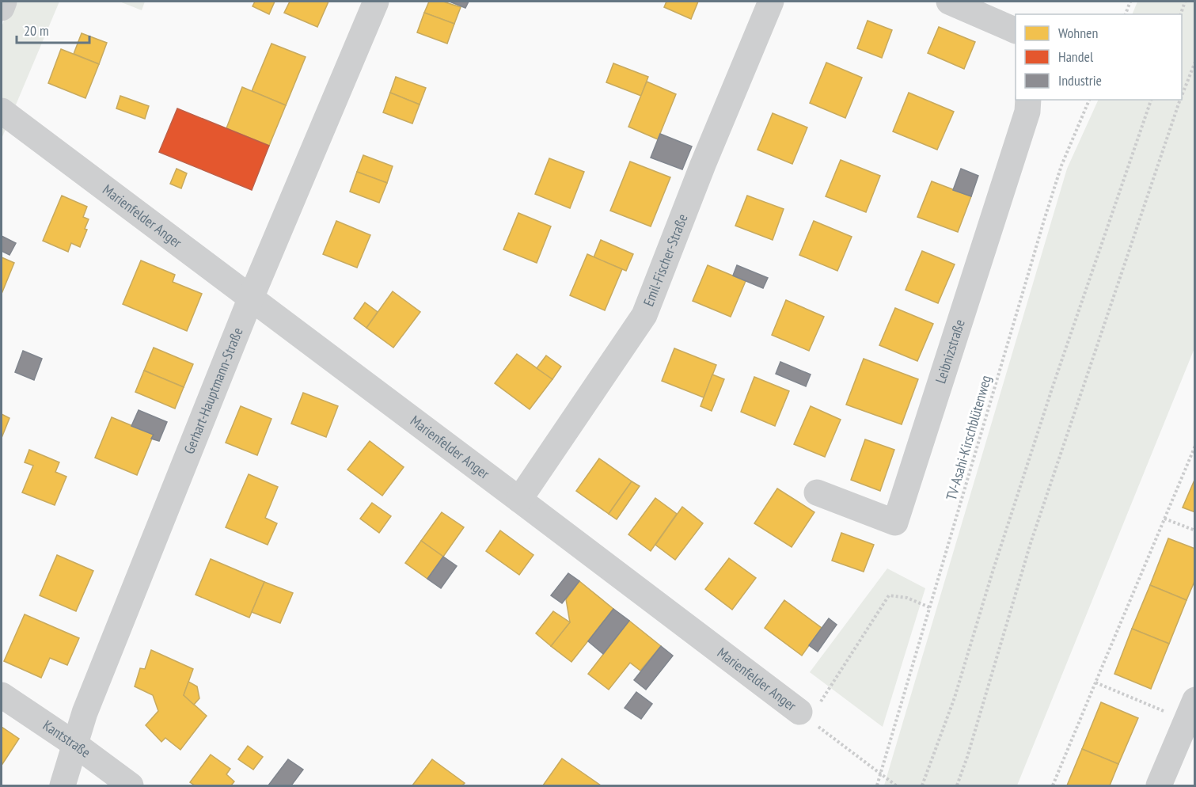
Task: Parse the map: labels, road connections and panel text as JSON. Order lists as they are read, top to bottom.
{
  "streets": {
    "street": [
      "Marienfelder Anger",
      "Emil-Fischer-Straße",
      "Leibnizstraße",
      "Gerhart-Hauptmann-Straße",
      "Kantstraße"
    ],
    "path": ["TV-Asahi-Kirschblütenweg"]
  },
  "crossings": [
    ["Marienfelder Anger", "Emil-Fischer-Straße"],
    ["Marienfelder Anger", "Gerhart-Hauptmann-Straße"],
    ["Marienfelder Anger", "TV-Asahi-Kirschblütenweg"],
    ["Gerhart-Hauptmann-Straße", "Kantstraße"]
  ],
  "legend": ["Wohnen", "Handel", "Industrie"],
  "scale_bar": "20 m"
}
